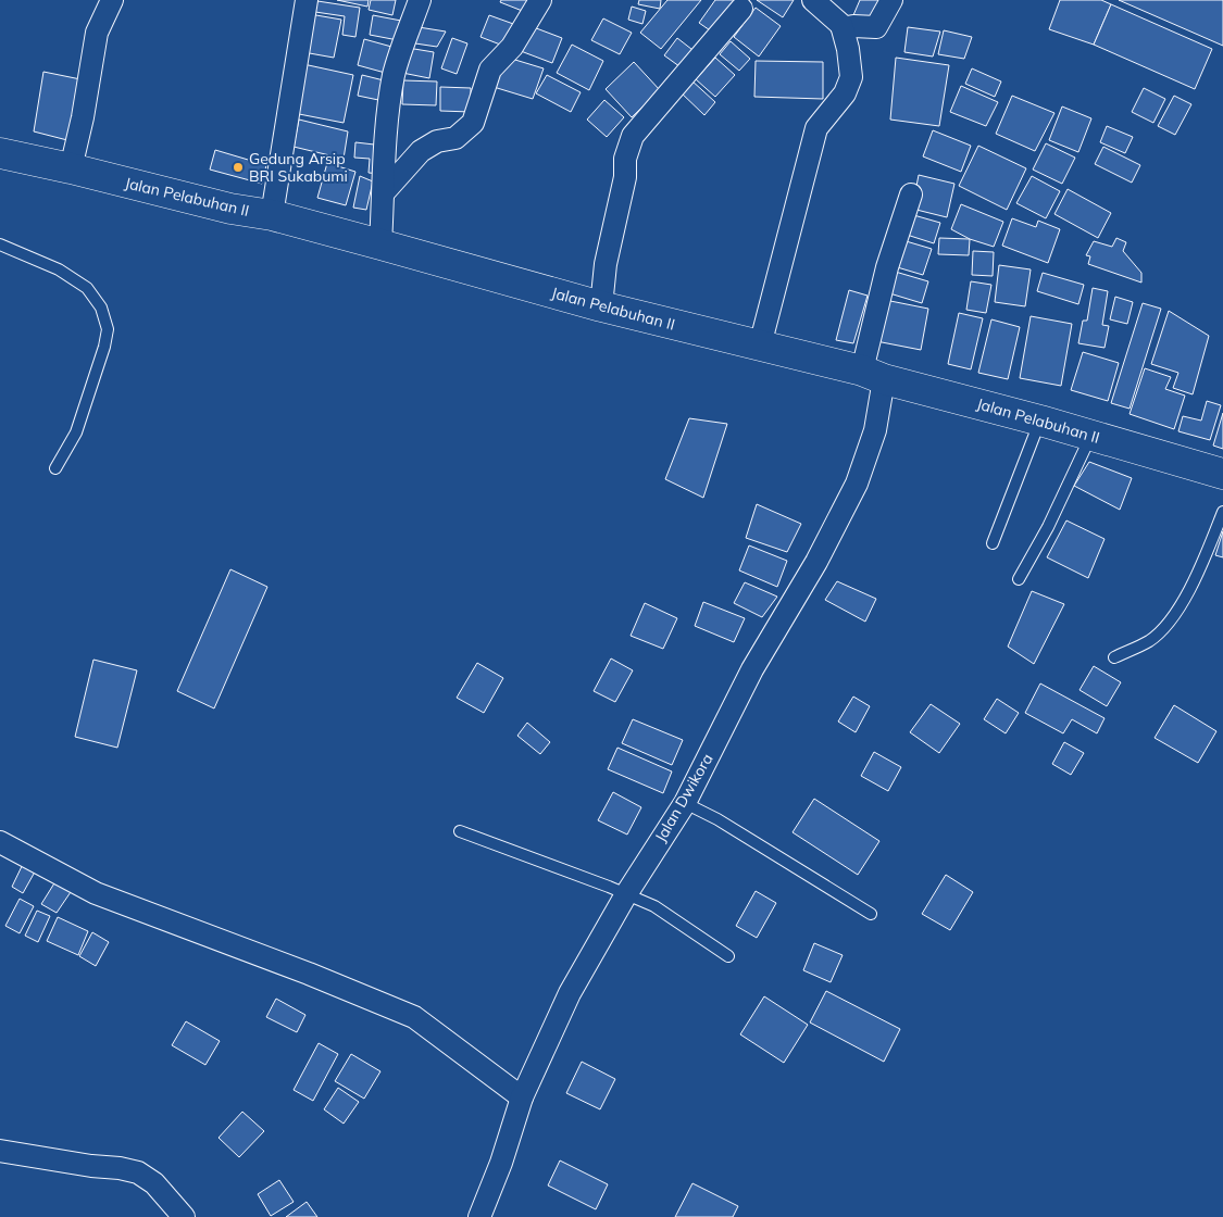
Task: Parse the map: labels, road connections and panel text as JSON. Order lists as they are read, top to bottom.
{
  "streets": {
    "main road": ["Jalan Pelabuhan II"],
    "street": ["Jalan Dwikora"]
  },
  "crossings": [
    ["Jalan Pelabuhan II", "Jalan Dwikora"]
  ],
  "places": ["Gedung Arsip BRI Sukabumi"]
}
